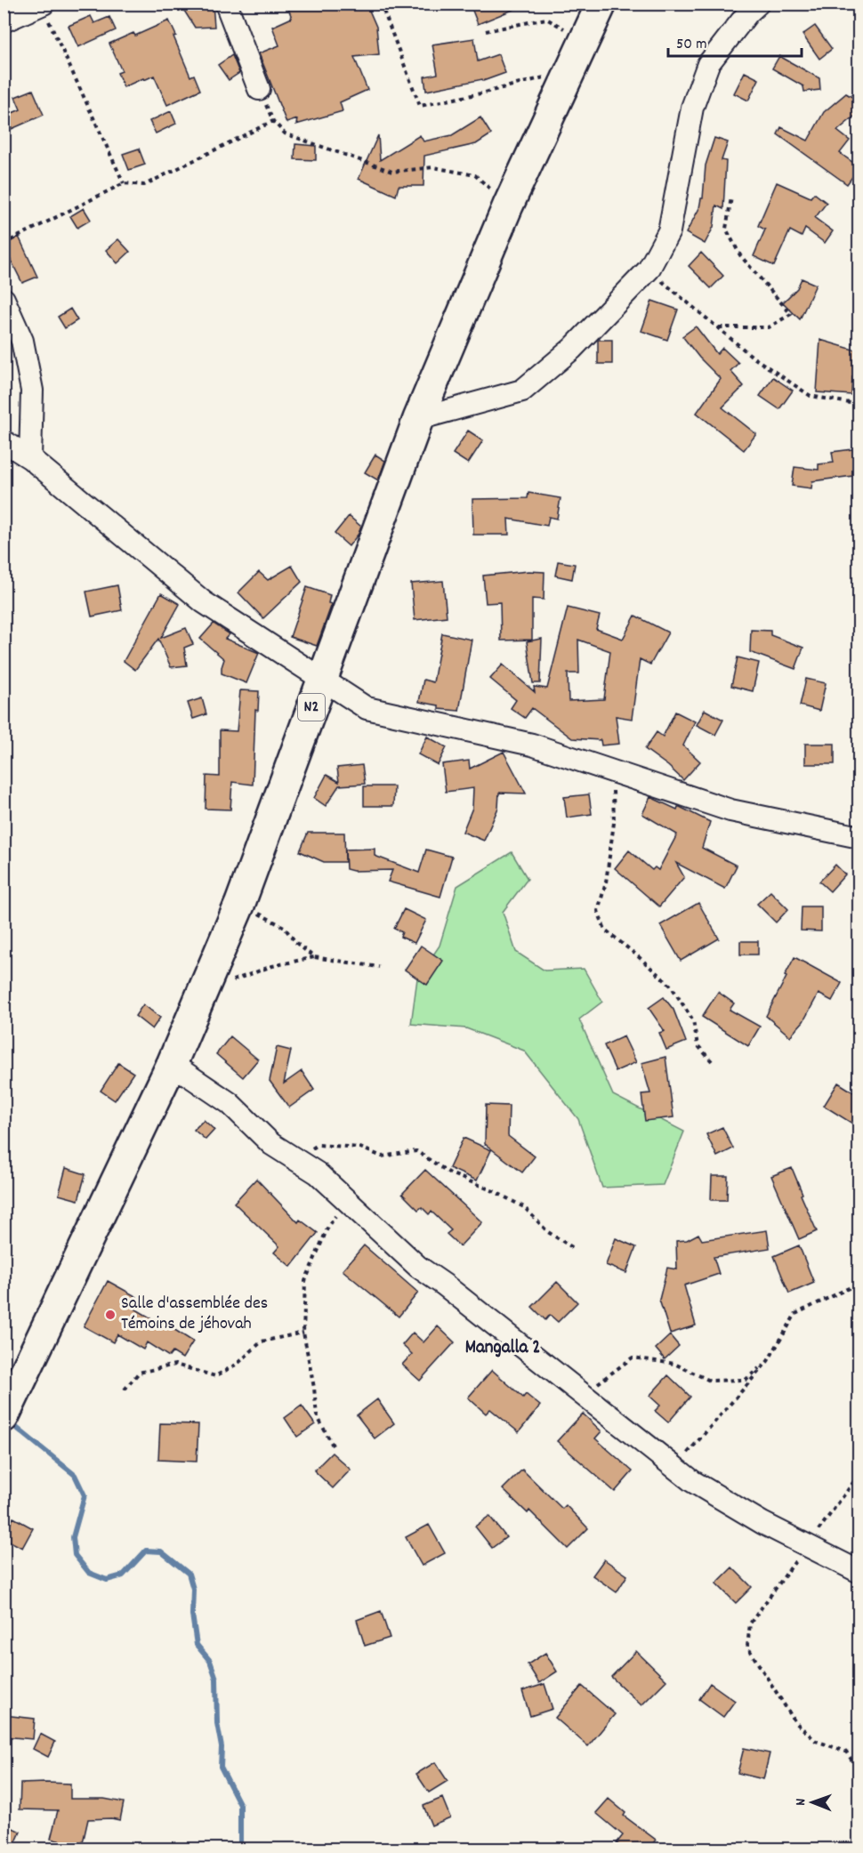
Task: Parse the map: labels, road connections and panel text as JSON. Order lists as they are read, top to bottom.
{
  "streets": {
    "highway": ["N2"]
  },
  "districts": ["Mangalla 2"],
  "places": ["Salle d'assemblée des Témoins de jéhovah"],
  "scale_bar": "50 m",
  "north": "left"
}
